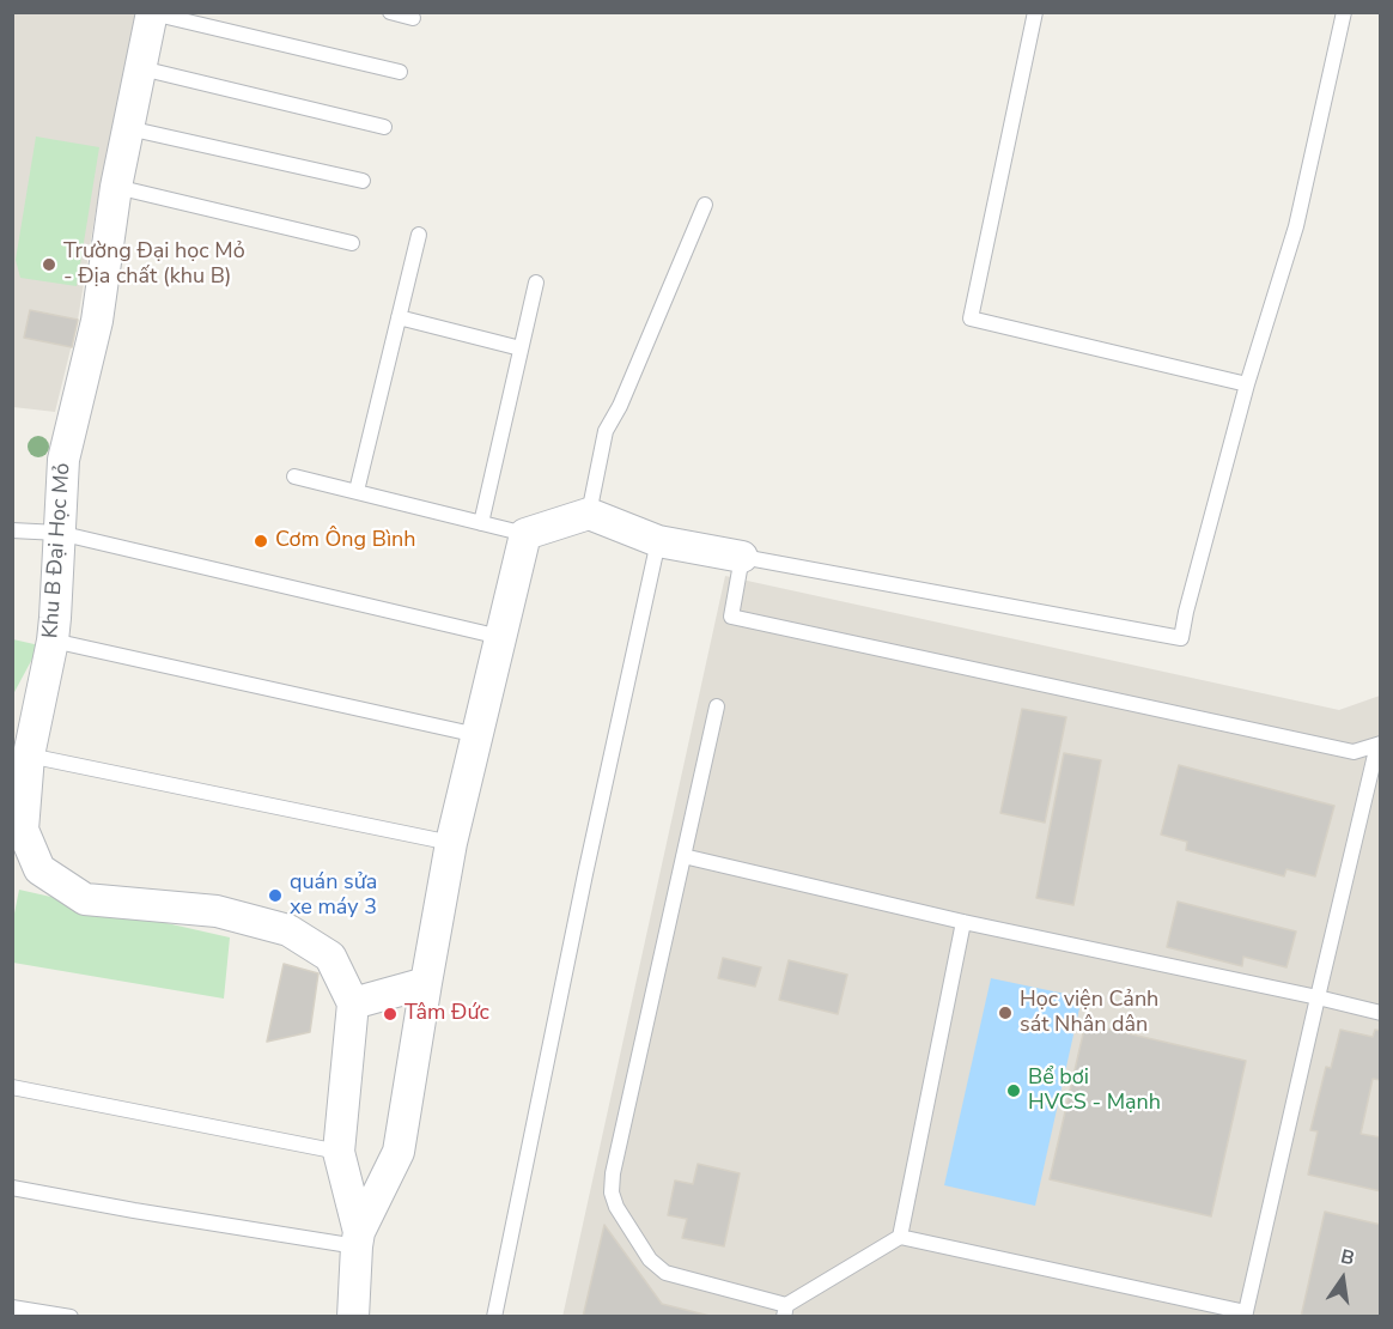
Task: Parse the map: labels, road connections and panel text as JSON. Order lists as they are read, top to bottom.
{
  "streets": {
    "street": ["Khu B Đại Học Mỏ"]
  },
  "places": [
    "Trường Đại học Mỏ - Địa chất (khu B)",
    "Cơm Ông Bình",
    "quán sửa xe máy 3",
    "Học viện Cảnh sát Nhân dân",
    "Tâm Đức",
    "Bể bơi HVCS - Mạnh"
  ],
  "north": "top"
}
